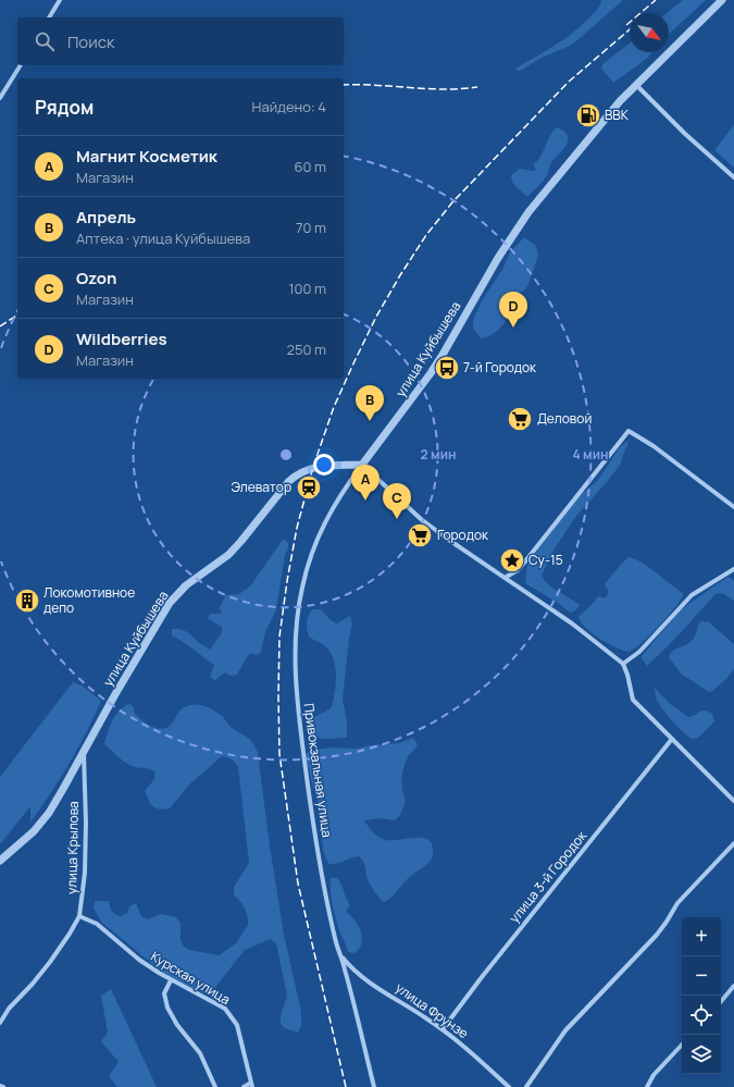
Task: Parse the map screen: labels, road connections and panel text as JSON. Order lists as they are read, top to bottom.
{
  "streets": {
    "street": [
      "улица Куйбышева",
      "Привокзальная улица",
      "улица Крылова",
      "улица 3-й Городок",
      "Курская улица",
      "улица Фрунзе"
    ]
  },
  "crossings": [
    ["улица Куйбышева", "Привокзальная улица"],
    ["улица Куйбышева", "улица Крылова"],
    ["Привокзальная улица", "улица Фрунзе"],
    ["улица Крылова", "Курская улица"],
    ["улица 3-й Городок", "улица Фрунзе"]
  ],
  "places": {
    "fuel station": ["ВВК"],
    "bus stop": ["7-й Городок"],
    "supermarket": ["Деловой", "Городок"],
    "station": ["Элеватор"],
    "place": ["Су-15"],
    "building": ["Локомотивное депо"]
  },
  "north": "bottom right",
  "page": {
    "search": "Поиск",
    "heading": ["Рядом", "Найдено: 4"],
    "list": [
      {
        "mark": "A",
        "name": "Магнит Косметик",
        "note": "Магазин",
        "value": "60 m"
      },
      {
        "mark": "B",
        "name": "Апрель",
        "note": "Аптека · улица Куйбышева",
        "value": "70 m"
      },
      {
        "mark": "C",
        "name": "Ozon",
        "note": "Магазин",
        "value": "100 m"
      },
      {
        "mark": "D",
        "name": "Wildberries",
        "note": "Магазин",
        "value": "250 m"
      }
    ],
    "pins": [
      "D",
      "B",
      "A",
      "C"
    ],
    "map_buttons": ["+", "−"]
  },
  "rings": ["2 мин", "4 мин"]
}
